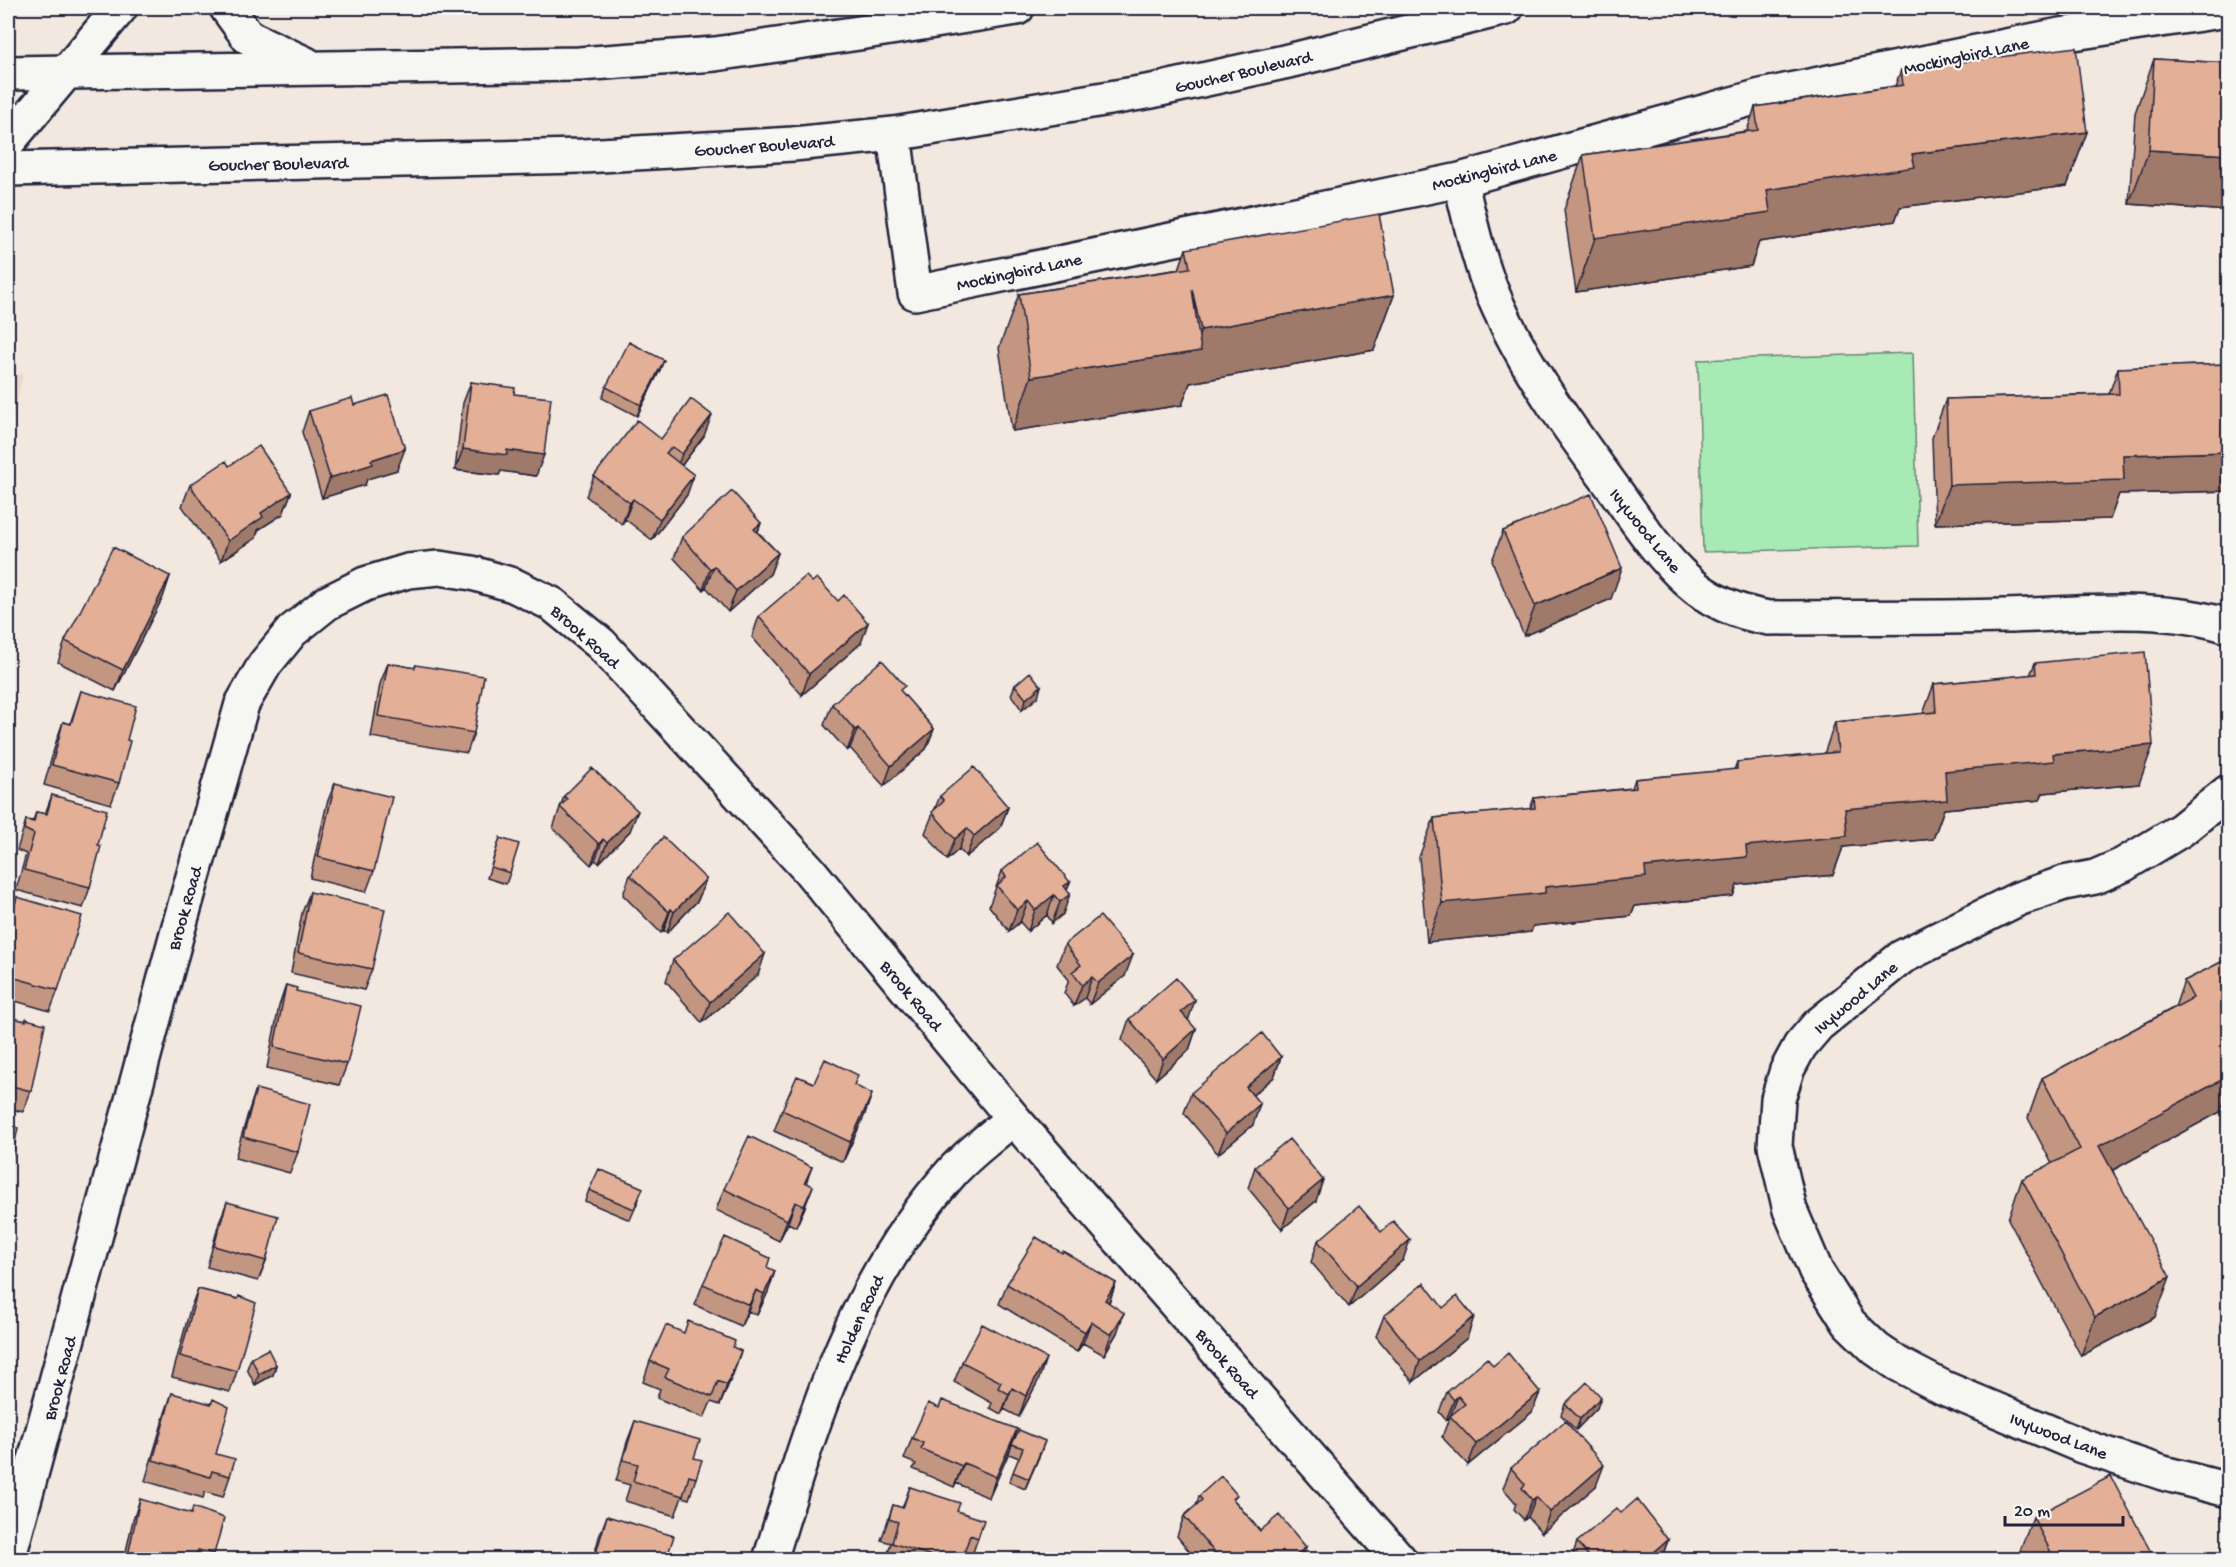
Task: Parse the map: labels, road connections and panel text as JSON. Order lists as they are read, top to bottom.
{
  "streets": {
    "street": [
      "Mockingbird Lane",
      "Goucher Boulevard",
      "Ivywood Lane",
      "Brook Road",
      "Holden Road"
    ]
  },
  "crossings": [
    ["Mockingbird Lane", "Goucher Boulevard"],
    ["Mockingbird Lane", "Ivywood Lane"],
    ["Brook Road", "Holden Road"]
  ],
  "scale_bar": "20 m"
}
